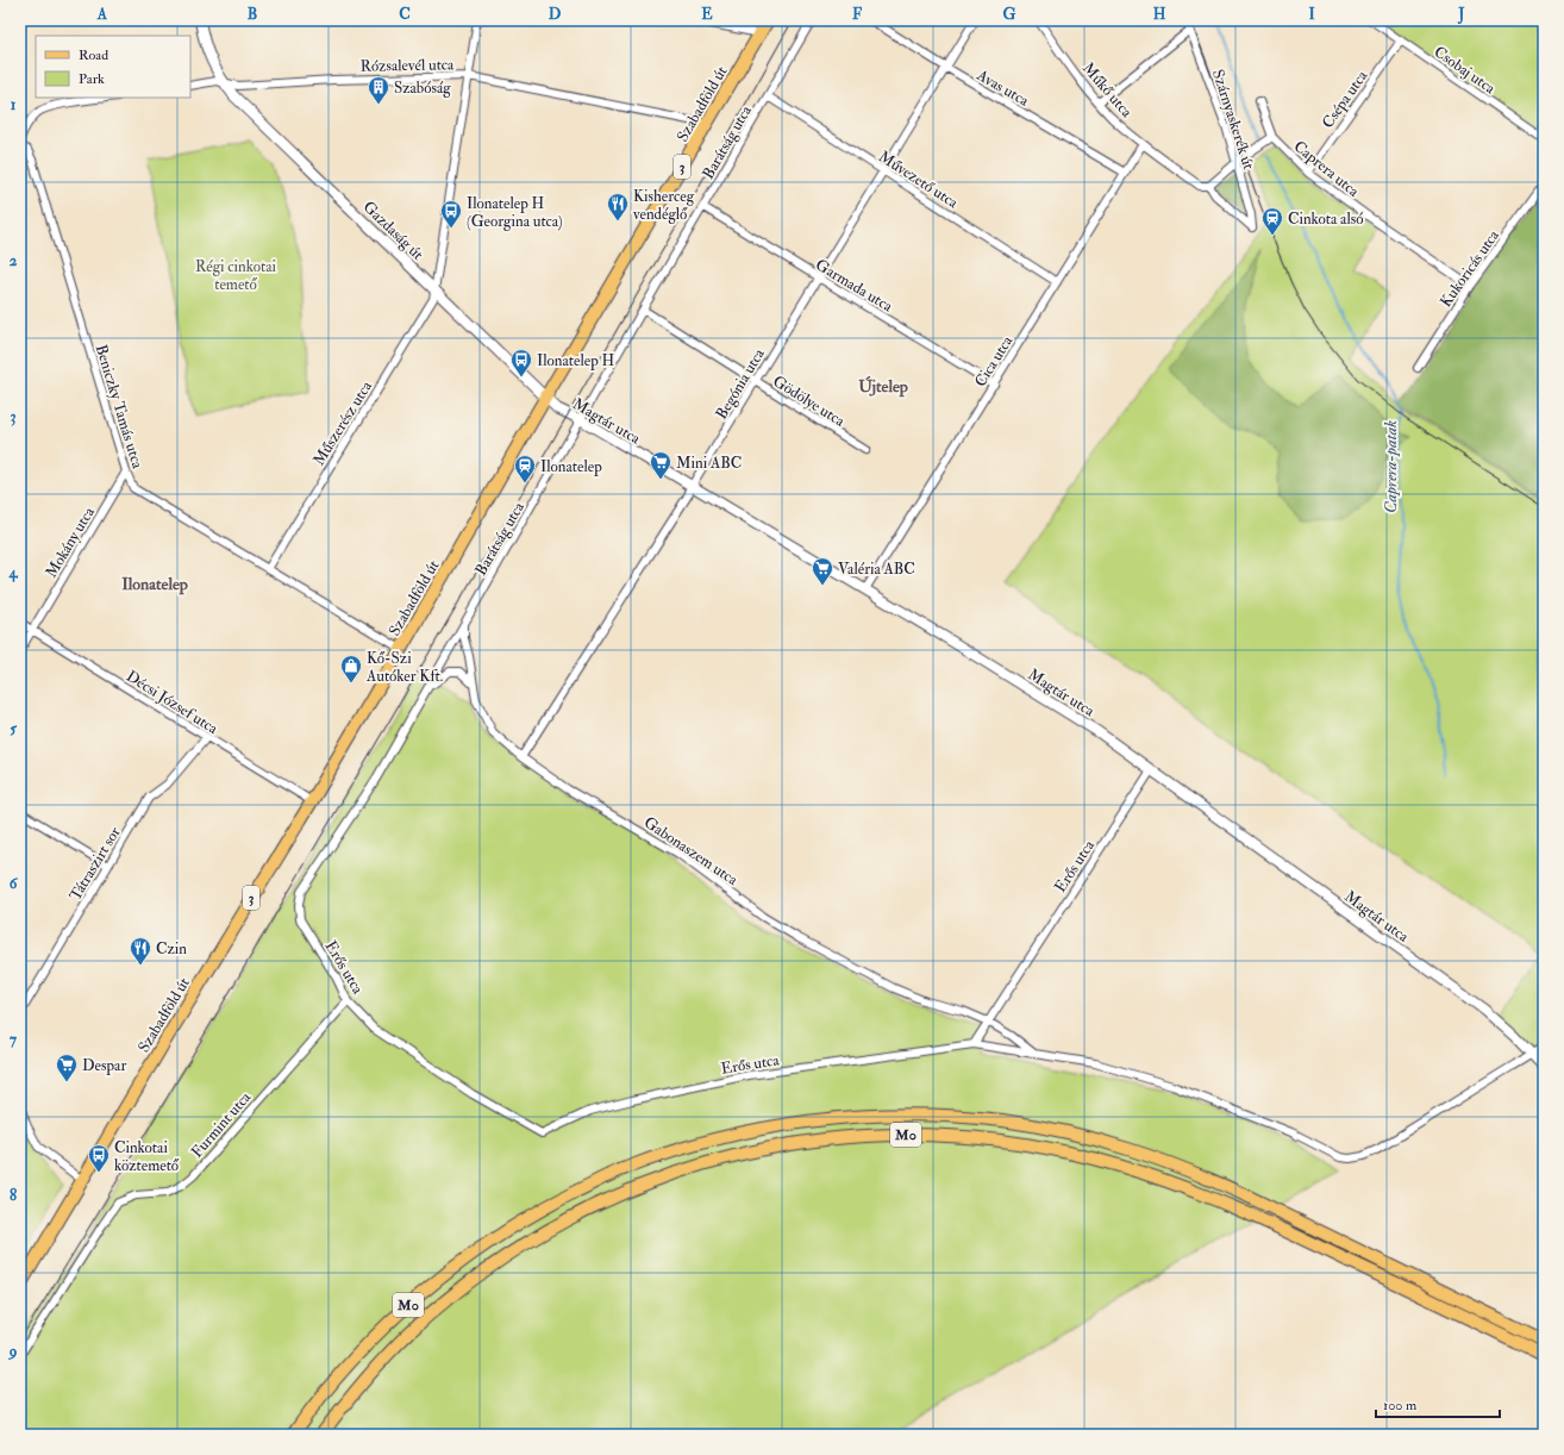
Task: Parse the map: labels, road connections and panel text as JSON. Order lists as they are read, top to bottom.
{
  "streets": {
    "main road": ["Szabadföld út", "3", "M0"],
    "street": [
      "Rózsalevél utca",
      "Csobaj utca",
      "Avas utca",
      "Műkő utca",
      "Csépa utca",
      "Szárnyaskerék út",
      "Barátság utca",
      "Caprera utca",
      "Művezető utca",
      "Gazdaság út",
      "Kukoricás utca",
      "Garmada utca",
      "Cica utca",
      "Begónia utca",
      "Gödölye utca",
      "Beniczky Tamás utca",
      "Magtár utca",
      "Műszerész utca",
      "Mokány utca",
      "Décsi József utca",
      "Gabonaszem utca",
      "Tátraszirt sor",
      "Erős utca",
      "Furmint utca"
    ]
  },
  "crossings": [
    ["Rózsalevél utca", "Szabadföld út"],
    ["Rózsalevél utca", "Gazdaság út"],
    ["Rózsalevél utca", "Műszerész utca"],
    ["Csobaj utca", "Csépa utca"],
    ["Avas utca", "Cica utca"],
    ["Avas utca", "Begónia utca"],
    ["Műkő utca", "Szárnyaskerék út"],
    ["Műkő utca", "Cica utca"],
    ["Csépa utca", "Caprera utca"],
    ["Szabadföld út", "Gazdaság út"],
    ["Szabadföld út", "Beniczky Tamás utca"],
    ["Szabadföld út", "Magtár utca"],
    ["Szabadföld út", "Décsi József utca"],
    ["Barátság utca", "Művezető utca"],
    ["Barátság utca", "Garmada utca"],
    ["Barátság utca", "Gödölye utca"],
    ["Barátság utca", "Magtár utca"],
    ["Barátság utca", "Gabonaszem utca"],
    ["Barátság utca", "Erős utca"],
    ["Caprera utca", "Kukoricás utca"],
    ["Művezető utca", "Cica utca"],
    ["Művezető utca", "Begónia utca"],
    ["Gazdaság út", "Magtár utca"],
    ["Gazdaság út", "Műszerész utca"],
    ["Garmada utca", "Cica utca"],
    ["Garmada utca", "Begónia utca"],
    ["Cica utca", "Magtár utca"],
    ["Begónia utca", "Gödölye utca"],
    ["Begónia utca", "Magtár utca"],
    ["Begónia utca", "Gabonaszem utca"],
    ["Beniczky Tamás utca", "Műszerész utca"],
    ["Beniczky Tamás utca", "Mokány utca"],
    ["Magtár utca", "Erős utca"],
    ["Mokány utca", "Décsi József utca"],
    ["Décsi József utca", "Tátraszirt sor"],
    ["Gabonaszem utca", "Erős utca"],
    ["Erős utca", "Furmint utca"]
  ],
  "districts": ["Újtelep", "Ilonatelep"],
  "water": ["Caprera-patak"],
  "parks": ["Régi cinkotai temető"],
  "places": {
    "building": ["Szabóság"],
    "restaurant": ["Kisherceg vendéglő", "Czin"],
    "bus stop": ["Ilonatelep H (Georgina utca)", "Ilonatelep H", "Cinkotai köztemető"],
    "station": ["Cinkota alsó", "Ilonatelep"],
    "supermarket": ["Mini ABC", "Valéria ABC", "Despar"],
    "shop": ["Kő-Szi Autóker Kft."]
  },
  "legend": ["Road", "Park"],
  "scale_bar": "100 m",
  "grid": {
    "columns": [
      "A",
      "B",
      "C",
      "D",
      "E",
      "F",
      "G",
      "H",
      "I",
      "J"
    ],
    "rows": [
      "1",
      "2",
      "3",
      "4",
      "5",
      "6",
      "7",
      "8",
      "9"
    ]
  }
}
